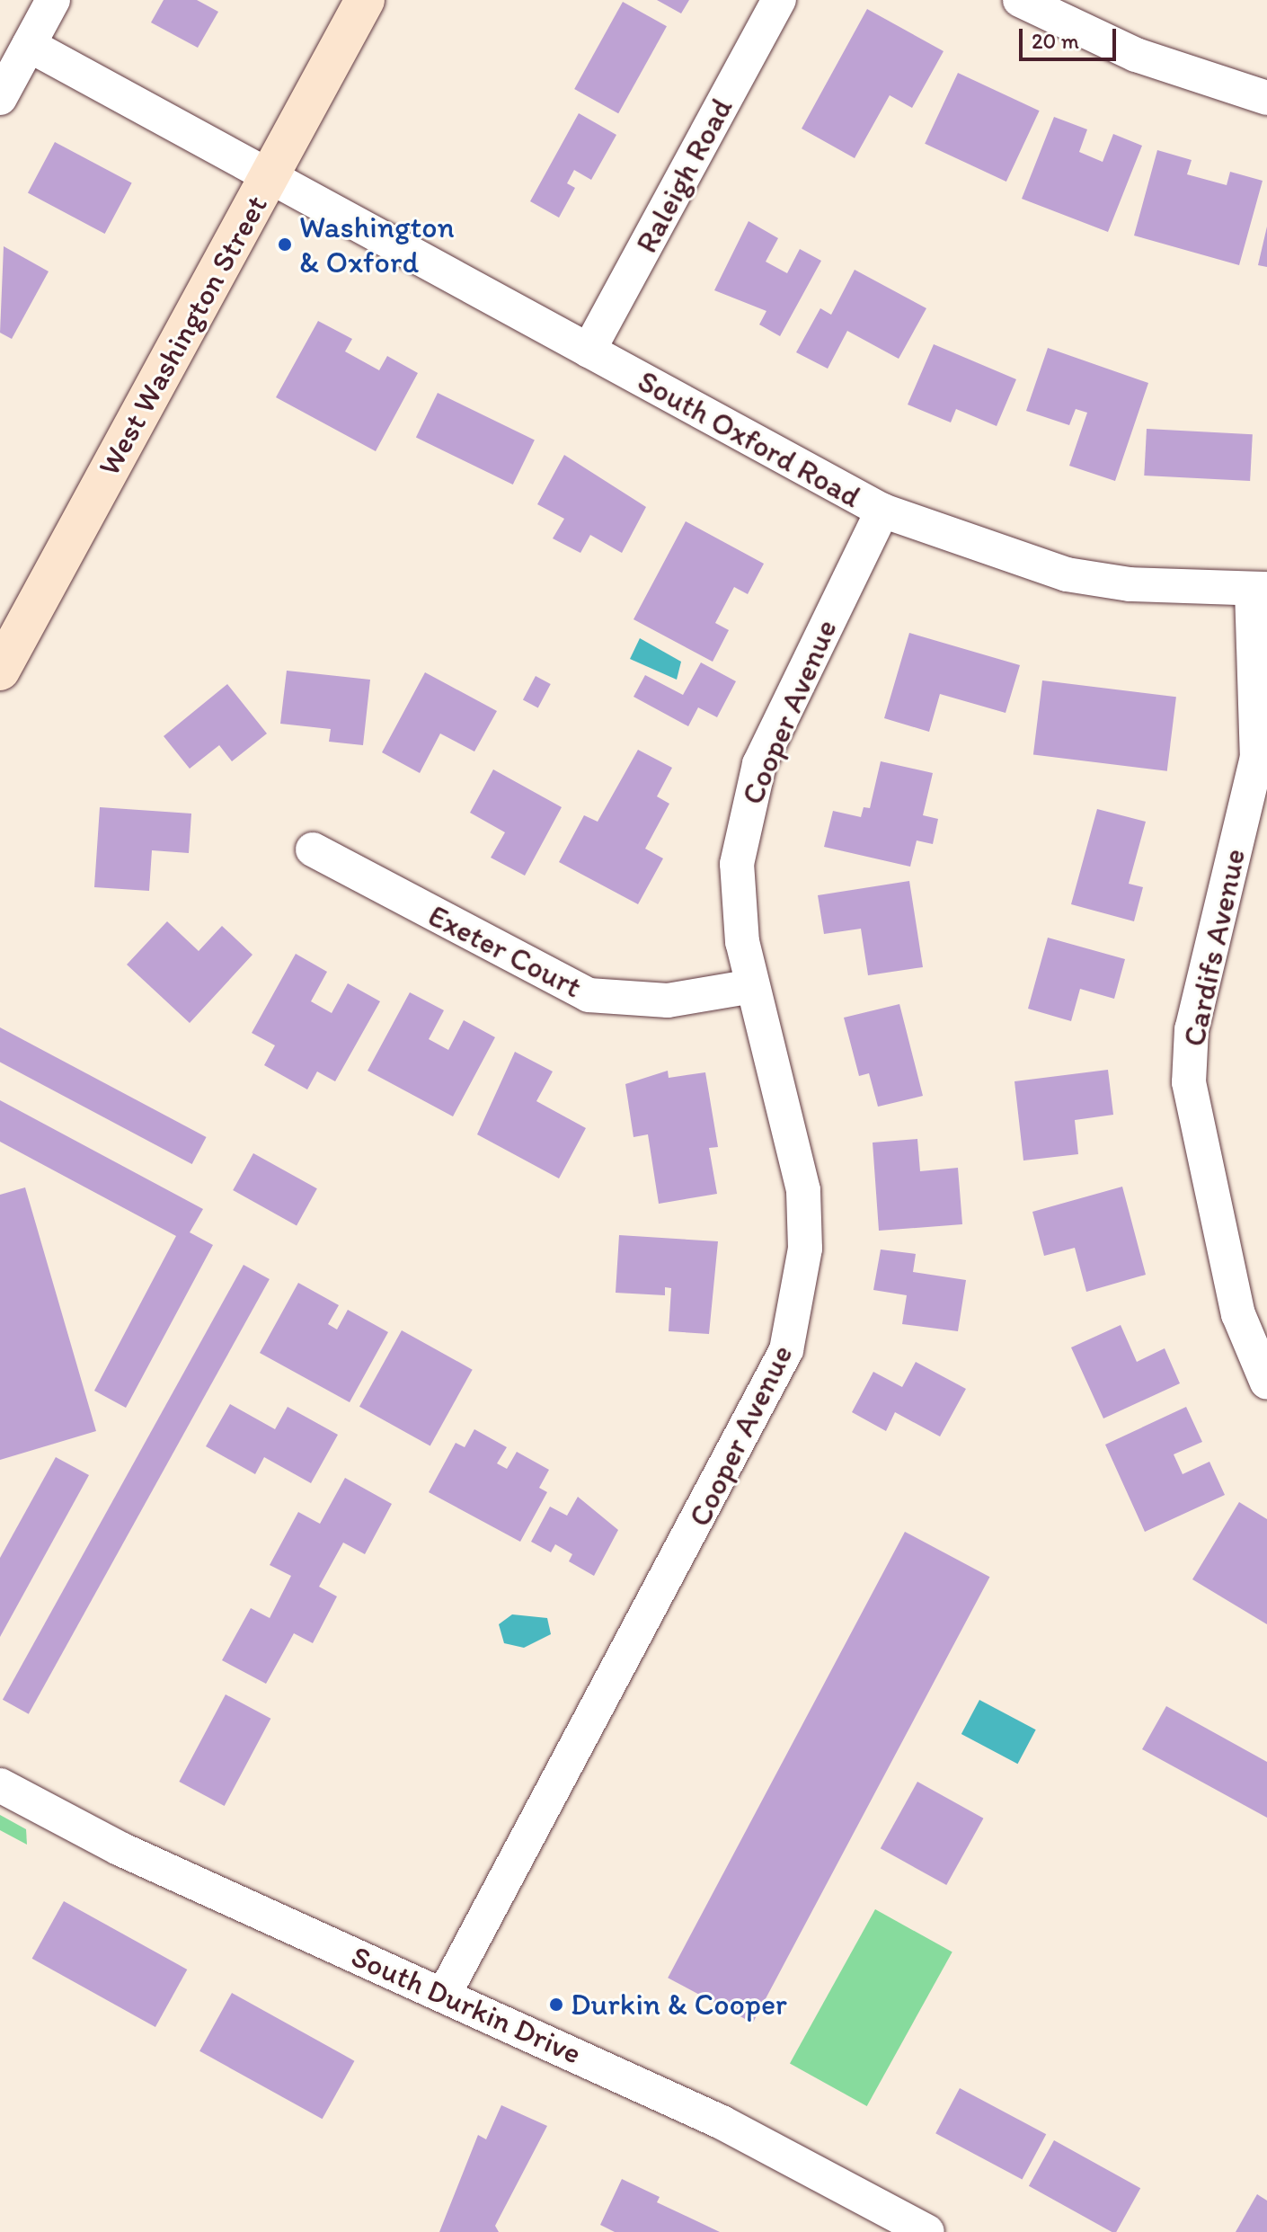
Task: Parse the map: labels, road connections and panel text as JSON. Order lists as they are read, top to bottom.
{
  "streets": {
    "street": [
      "Raleigh Road",
      "West Washington Street",
      "South Oxford Road",
      "Cooper Avenue",
      "Cardifs Avenue",
      "Exeter Court",
      "South Durkin Drive"
    ]
  },
  "crossings": [
    ["Raleigh Road", "South Oxford Road"],
    ["West Washington Street", "South Oxford Road"],
    ["South Oxford Road", "Cooper Avenue"],
    ["South Oxford Road", "Cardifs Avenue"],
    ["Cooper Avenue", "Exeter Court"],
    ["Cooper Avenue", "South Durkin Drive"]
  ],
  "places": ["Washington & Oxford", "Durkin & Cooper"],
  "scale_bar": "20 m"
}
